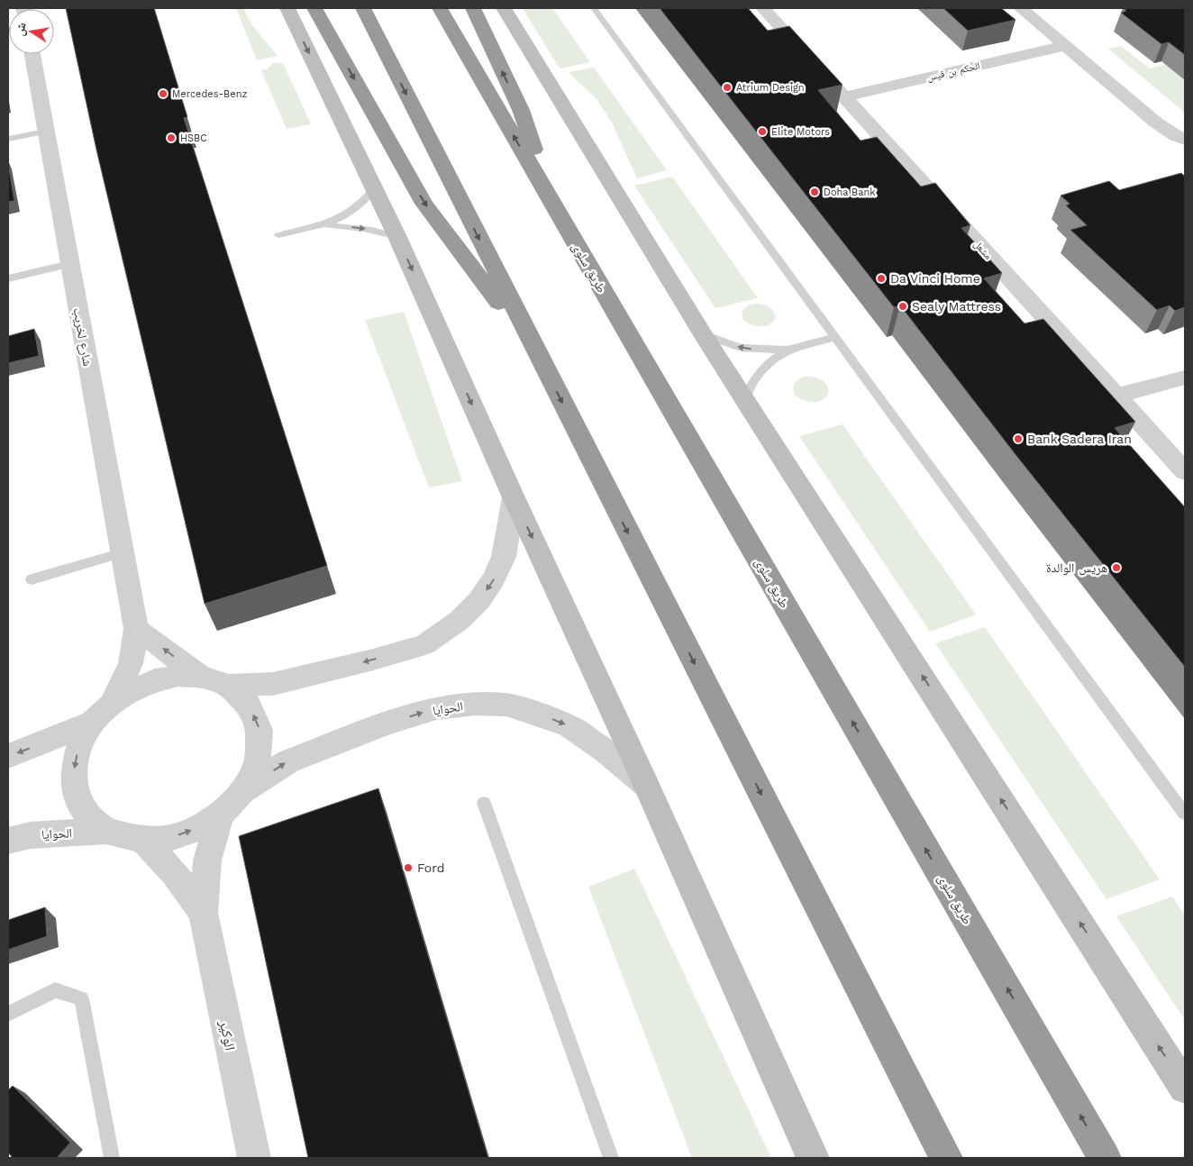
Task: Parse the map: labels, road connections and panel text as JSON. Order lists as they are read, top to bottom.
{
  "streets": {
    "highway": ["طريق سلوى"],
    "street": [
      "الحكم بن قيس",
      "مشعل",
      "شارع لخريب",
      "الحوايا",
      "الوكير"
    ]
  },
  "crossings": [
    ["الحكم بن قيس", "مشعل"],
    ["شارع لخريب", "الحوايا"]
  ],
  "one_way": ["الحوايا"],
  "places": [
    "Atrium Design",
    "Mercedes-Benz",
    "Elite Motors",
    "HSBC",
    "Doha Bank",
    "Da Vinci Home",
    "Sealy Mattress",
    "Bank Sadera Iran",
    "هريس الوالدة",
    "Ford"
  ],
  "north": "left"
}
